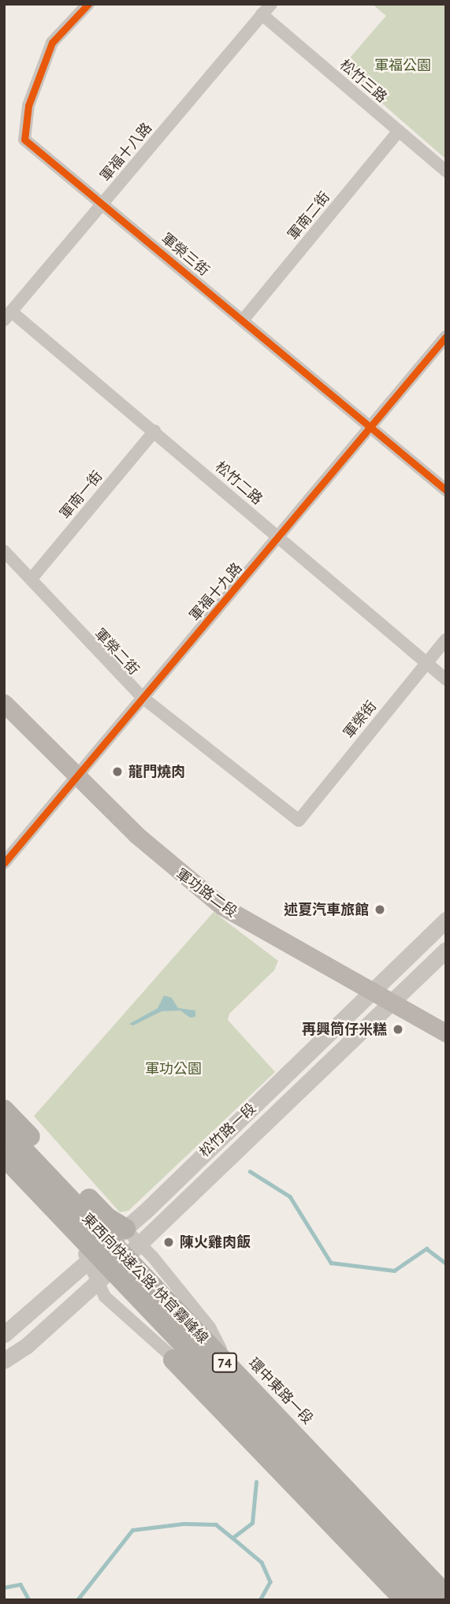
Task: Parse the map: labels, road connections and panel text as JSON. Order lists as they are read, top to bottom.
{
  "streets": {
    "highway": ["東西向快速公路 快官霧峰線", "74"],
    "main road": ["軍功路二段"],
    "street": [
      "松竹三路",
      "軍福十八路",
      "軍南二街",
      "軍榮三街",
      "松竹二路",
      "軍南一街",
      "軍福十九路",
      "軍榮二街",
      "軍榮街",
      "松竹路一段",
      "環中東路一段"
    ]
  },
  "crossings": [
    ["松竹三路", "軍福十八路"],
    ["松竹三路", "軍南二街"],
    ["軍福十八路", "軍榮三街"],
    ["軍福十八路", "松竹二路"],
    ["軍南二街", "軍榮三街"],
    ["軍榮三街", "軍福十九路"],
    ["松竹二路", "軍南一街"],
    ["松竹二路", "軍福十九路"],
    ["松竹二路", "軍榮街"],
    ["軍南一街", "軍榮二街"],
    ["軍福十九路", "軍榮二街"],
    ["軍福十九路", "軍功路二段"],
    ["軍榮二街", "軍榮街"],
    ["軍功路二段", "松竹路一段"],
    ["松竹路一段", "環中東路一段"],
    ["74", "環中東路一段"]
  ],
  "parks": ["軍福公園", "軍功公園"],
  "places": [
    "龍門燒肉",
    "述夏汽車旅館",
    "再興筒仔米糕",
    "陳火雞肉飯"
  ]
}
